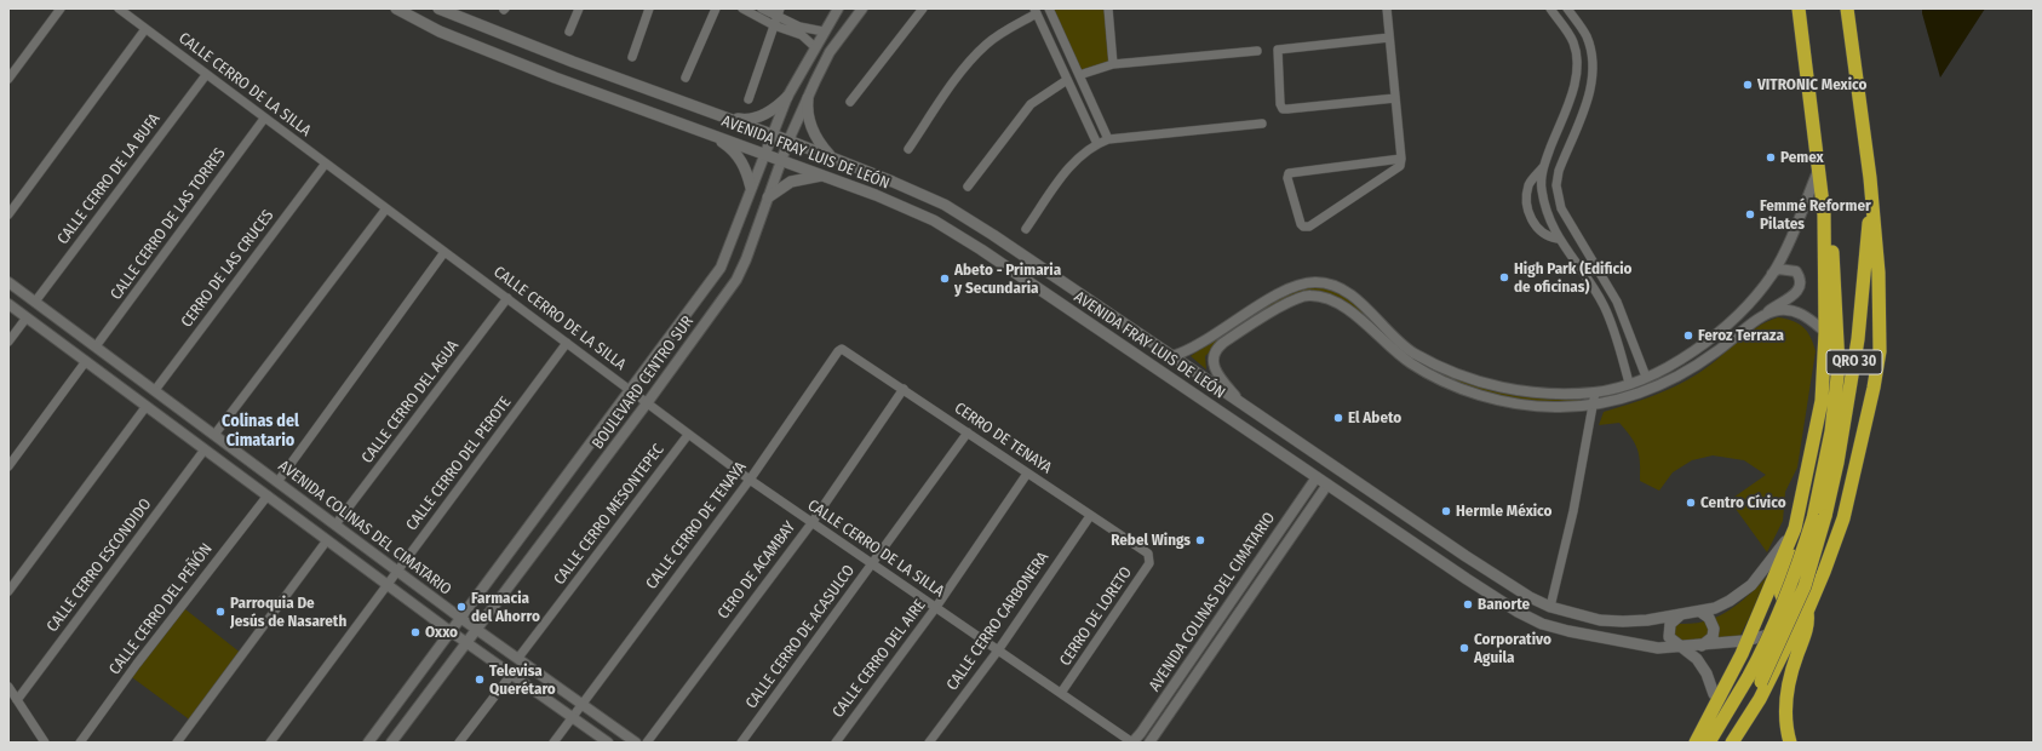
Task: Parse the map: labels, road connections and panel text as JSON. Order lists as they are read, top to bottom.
{
  "streets": {
    "highway": ["QRO 30"],
    "main road": ["AVENIDA FRAY LUIS DE LEÓN"],
    "street": [
      "CALLE CERRO DE LA SILLA",
      "CALLE CERRO DE LA BUFA",
      "CALLE CERRO DE LAS TORRES",
      "CERRO DE LAS CRUCES",
      "BOULEVARD CENTRO SUR",
      "CALLE CERRO DEL AGUA",
      "CERRO DE TENAYA",
      "CALLE CERRO DEL PEROTE",
      "CALLE CERRO MESONTEPEC",
      "CALLE CERRO DE TENAYA",
      "AVENIDA COLINAS DEL CIMATARIO",
      "CALLE CERRO ESCONDIDO",
      "CERO DE ACAMBAY",
      "CALLE CERRO DEL PEÑÓN",
      "CERRO DE LORETO",
      "CALLE CERRO CARBONERA",
      "CALLE CERRO DE ACASULCO",
      "CALLE CERRO DEL AIRE"
    ]
  },
  "crossings": [
    ["CALLE CERRO DE LA SILLA", "CALLE CERRO DE LA BUFA"],
    ["CALLE CERRO DE LA SILLA", "CALLE CERRO DE LAS TORRES"],
    ["CALLE CERRO DE LA SILLA", "CERRO DE LAS CRUCES"],
    ["CALLE CERRO DE LA SILLA", "BOULEVARD CENTRO SUR"],
    ["CALLE CERRO DE LA SILLA", "CALLE CERRO DEL AGUA"],
    ["CALLE CERRO DE LA SILLA", "CALLE CERRO DEL PEROTE"],
    ["CALLE CERRO DE LA SILLA", "CALLE CERRO MESONTEPEC"],
    ["CALLE CERRO DE LA SILLA", "CALLE CERRO DE TENAYA"],
    ["CALLE CERRO DE LA SILLA", "AVENIDA COLINAS DEL CIMATARIO"],
    ["CALLE CERRO DE LA SILLA", "CERO DE ACAMBAY"],
    ["CALLE CERRO DE LA SILLA", "CERRO DE LORETO"],
    ["CALLE CERRO DE LA SILLA", "CALLE CERRO CARBONERA"],
    ["CALLE CERRO DE LA SILLA", "CALLE CERRO DE ACASULCO"],
    ["CALLE CERRO DE LA SILLA", "CALLE CERRO DEL AIRE"],
    ["AVENIDA FRAY LUIS DE LEÓN", "QRO 30"],
    ["AVENIDA FRAY LUIS DE LEÓN", "BOULEVARD CENTRO SUR"],
    ["AVENIDA FRAY LUIS DE LEÓN", "AVENIDA COLINAS DEL CIMATARIO"],
    ["CALLE CERRO DE LA BUFA", "AVENIDA COLINAS DEL CIMATARIO"],
    ["CALLE CERRO DE LAS TORRES", "AVENIDA COLINAS DEL CIMATARIO"],
    ["CERRO DE LAS CRUCES", "AVENIDA COLINAS DEL CIMATARIO"],
    ["BOULEVARD CENTRO SUR", "AVENIDA COLINAS DEL CIMATARIO"],
    ["CALLE CERRO DEL AGUA", "AVENIDA COLINAS DEL CIMATARIO"],
    ["CERRO DE TENAYA", "CALLE CERRO DE TENAYA"],
    ["CERRO DE TENAYA", "CERO DE ACAMBAY"],
    ["CERRO DE TENAYA", "CERRO DE LORETO"],
    ["CERRO DE TENAYA", "CALLE CERRO CARBONERA"],
    ["CERRO DE TENAYA", "CALLE CERRO DE ACASULCO"],
    ["CERRO DE TENAYA", "CALLE CERRO DEL AIRE"],
    ["CALLE CERRO DEL PEROTE", "AVENIDA COLINAS DEL CIMATARIO"],
    ["CALLE CERRO MESONTEPEC", "AVENIDA COLINAS DEL CIMATARIO"],
    ["CALLE CERRO DE TENAYA", "AVENIDA COLINAS DEL CIMATARIO"],
    ["AVENIDA COLINAS DEL CIMATARIO", "CALLE CERRO ESCONDIDO"],
    ["AVENIDA COLINAS DEL CIMATARIO", "CALLE CERRO DEL PEÑÓN"]
  ],
  "districts": ["Colinas del Cimatario"],
  "places": [
    "VITRONIC Mexico",
    "Pemex",
    "Femmé Reformer Pilates",
    "High Park (Edificio de oficinas)",
    "Abeto - Primaria y Secundaria",
    "Feroz Terraza",
    "El Abeto",
    "Centro Cívico",
    "Hermle México",
    "Rebel Wings",
    "Banorte",
    "Farmacia del Ahorro",
    "Parroquia De Jesús de Nasareth",
    "Oxxo",
    "Corporativo Aguila",
    "Televisa Querétaro"
  ]
}
